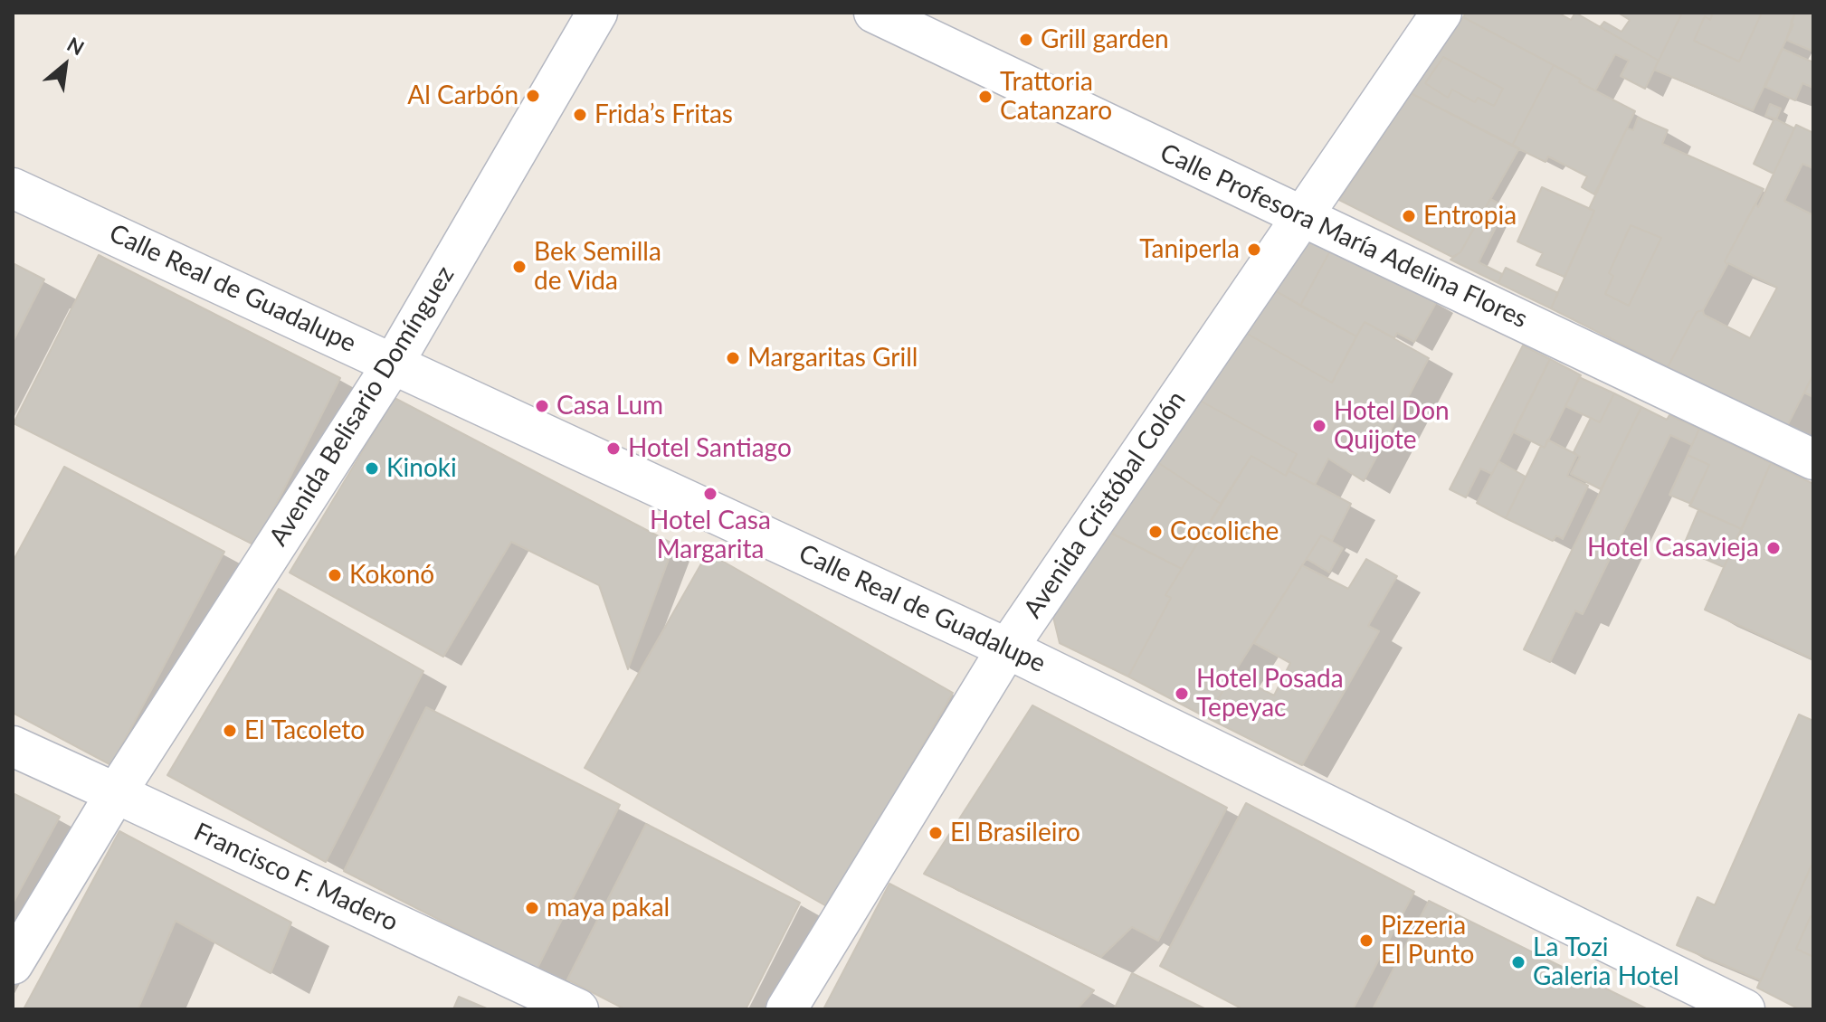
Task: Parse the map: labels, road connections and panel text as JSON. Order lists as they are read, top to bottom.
{
  "streets": {
    "street": [
      "Calle Profesora María Adelina Flores",
      "Calle Real de Guadalupe",
      "Avenida Belisario Domínguez",
      "Avenida Cristóbal Colón",
      "Francisco F. Madero"
    ]
  },
  "crossings": [
    ["Calle Profesora María Adelina Flores", "Avenida Cristóbal Colón"],
    ["Calle Real de Guadalupe", "Avenida Belisario Domínguez"],
    ["Calle Real de Guadalupe", "Avenida Cristóbal Colón"],
    ["Avenida Belisario Domínguez", "Francisco F. Madero"]
  ],
  "places": [
    "Grill garden",
    "Al Carbón",
    "Trattoria Catanzaro",
    "Frida’s Fritas",
    "Entropia",
    "Taniperla",
    "Bek Semilla de Vida",
    "Margaritas Grill",
    "Casa Lum",
    "Hotel Don Quijote",
    "Hotel Santiago",
    "Kinoki",
    "Hotel Casa Margarita",
    "Cocoliche",
    "Hotel Casavieja",
    "Kokonó",
    "Hotel Posada Tepeyac",
    "El Tacoleto",
    "El Brasileiro",
    "maya pakal",
    "Pizzeria El Punto",
    "La Tozi Galeria Hotel"
  ],
  "north": "top right"
}
